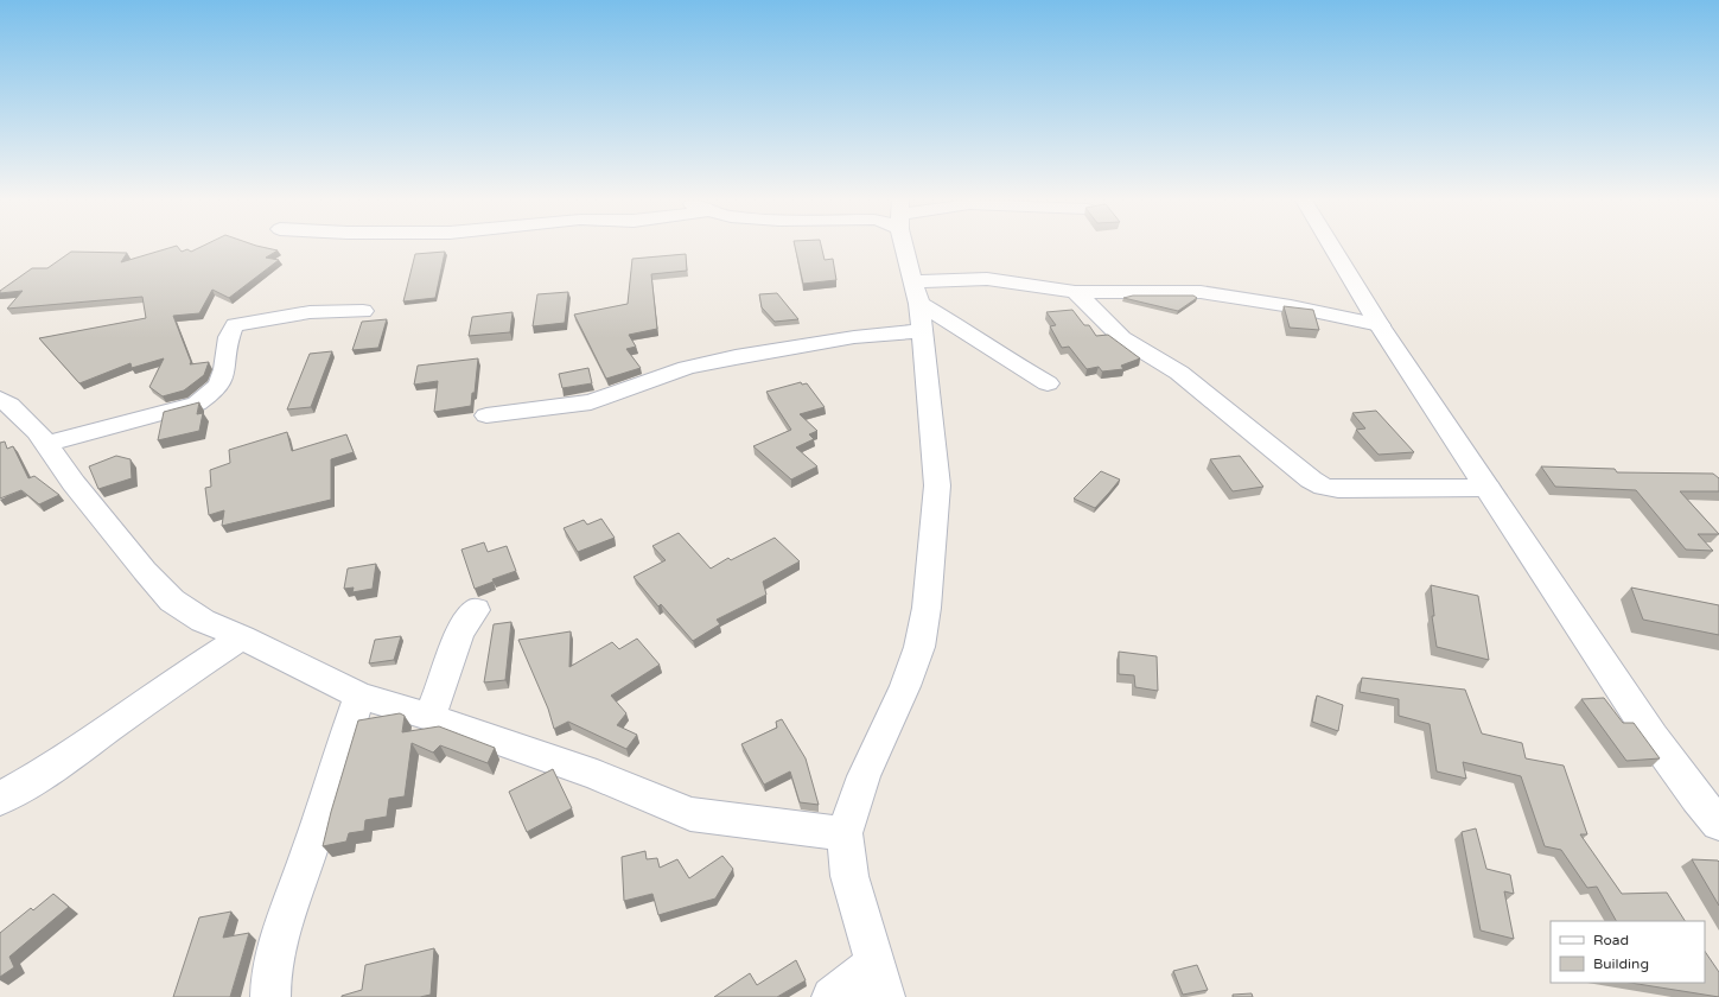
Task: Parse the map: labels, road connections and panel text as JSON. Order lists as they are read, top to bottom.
{
  "legend": ["Road", "Building"]
}
